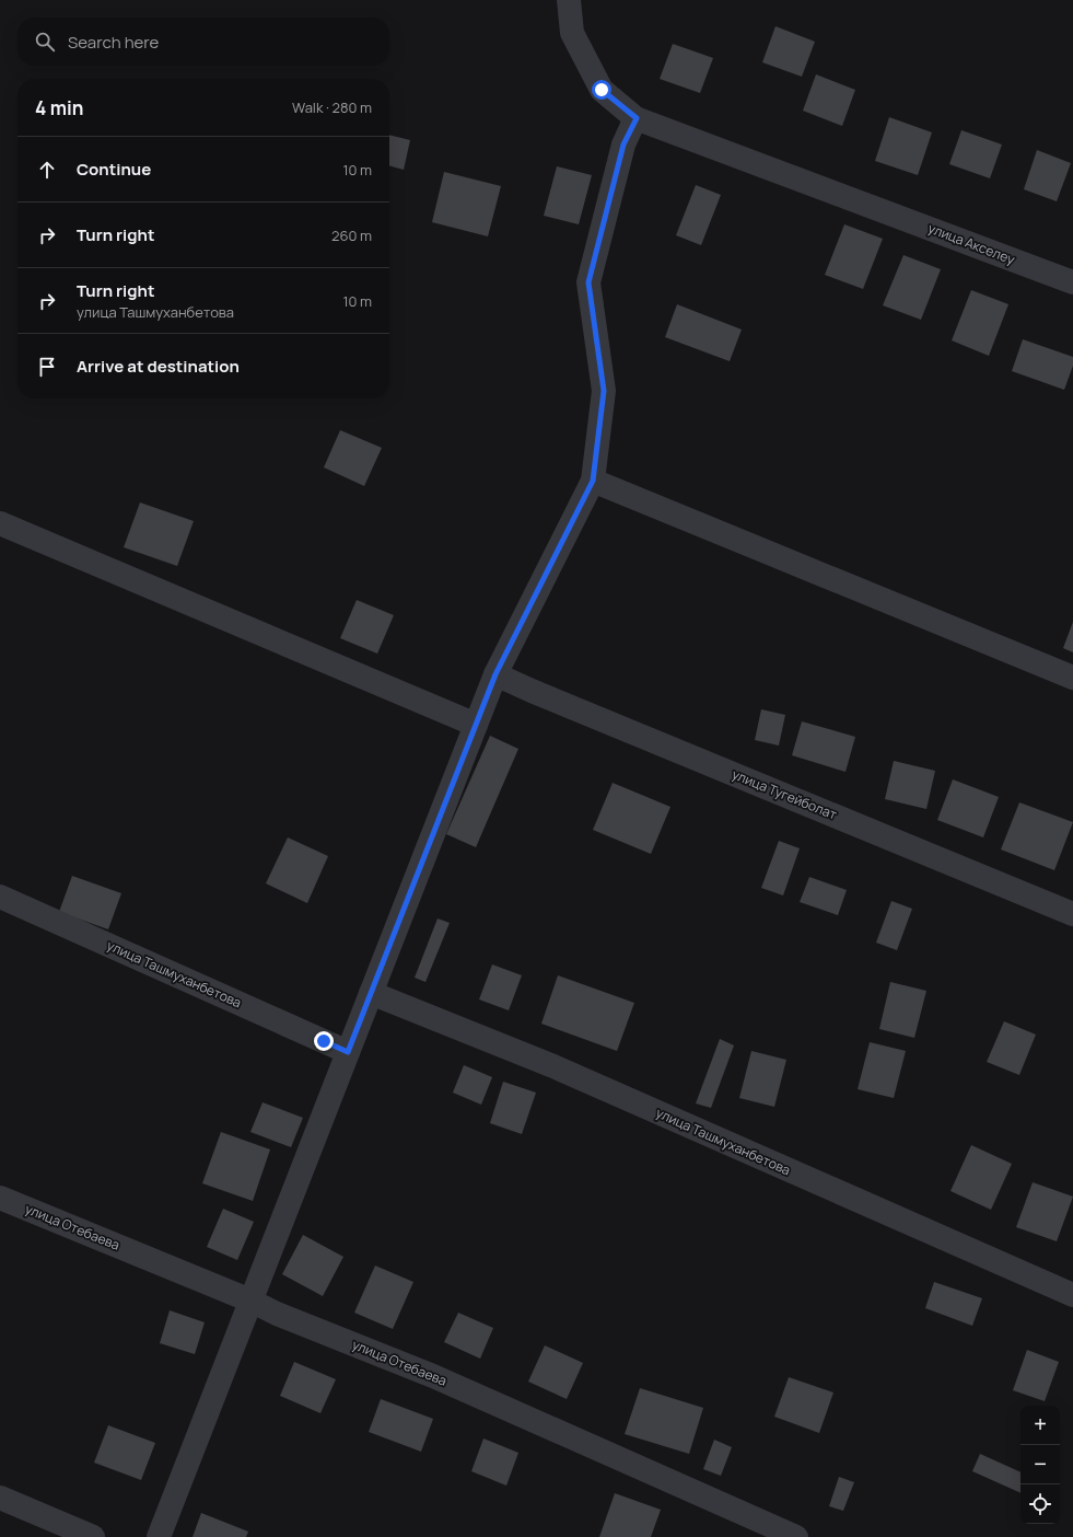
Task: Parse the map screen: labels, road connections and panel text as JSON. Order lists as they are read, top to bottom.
{
  "streets": {
    "street": [
      "улица Акселеу",
      "улица Тугейболат",
      "улица Ташмуханбетова",
      "улица Отебаева"
    ]
  },
  "page": {
    "search": "Search here",
    "heading": ["4 min", "Walk · 280 m"],
    "list": [
      ["Continue", "10 m"],
      ["Turn right", "260 m"],
      ["Turn right", "улица Ташмуханбетова", "10 m"],
      "Arrive at destination"
    ],
    "map_buttons": ["+", "−"]
  }
}
